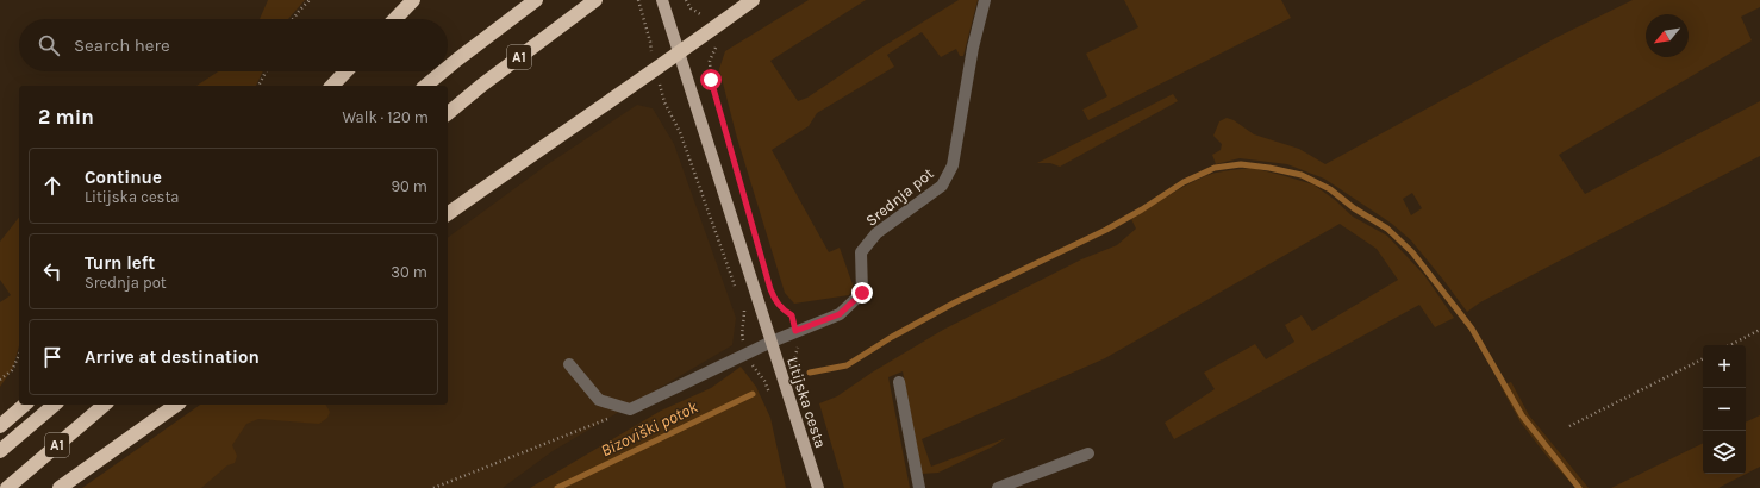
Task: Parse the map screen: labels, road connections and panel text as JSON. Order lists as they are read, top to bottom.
{
  "streets": {
    "highway": ["A1"],
    "main road": ["Litijska cesta"],
    "street": ["Srednja pot"]
  },
  "crossings": [
    ["Srednja pot", "Litijska cesta"]
  ],
  "water": ["Bizoviški potok"],
  "north": "bottom left",
  "page": {
    "search": "Search here",
    "heading": ["2 min", "Walk · 120 m"],
    "list": [
      ["Continue", "Litijska cesta", "90 m"],
      ["Turn left", "Srednja pot", "30 m"],
      "Arrive at destination"
    ],
    "map_buttons": ["+", "−"]
  }
}
